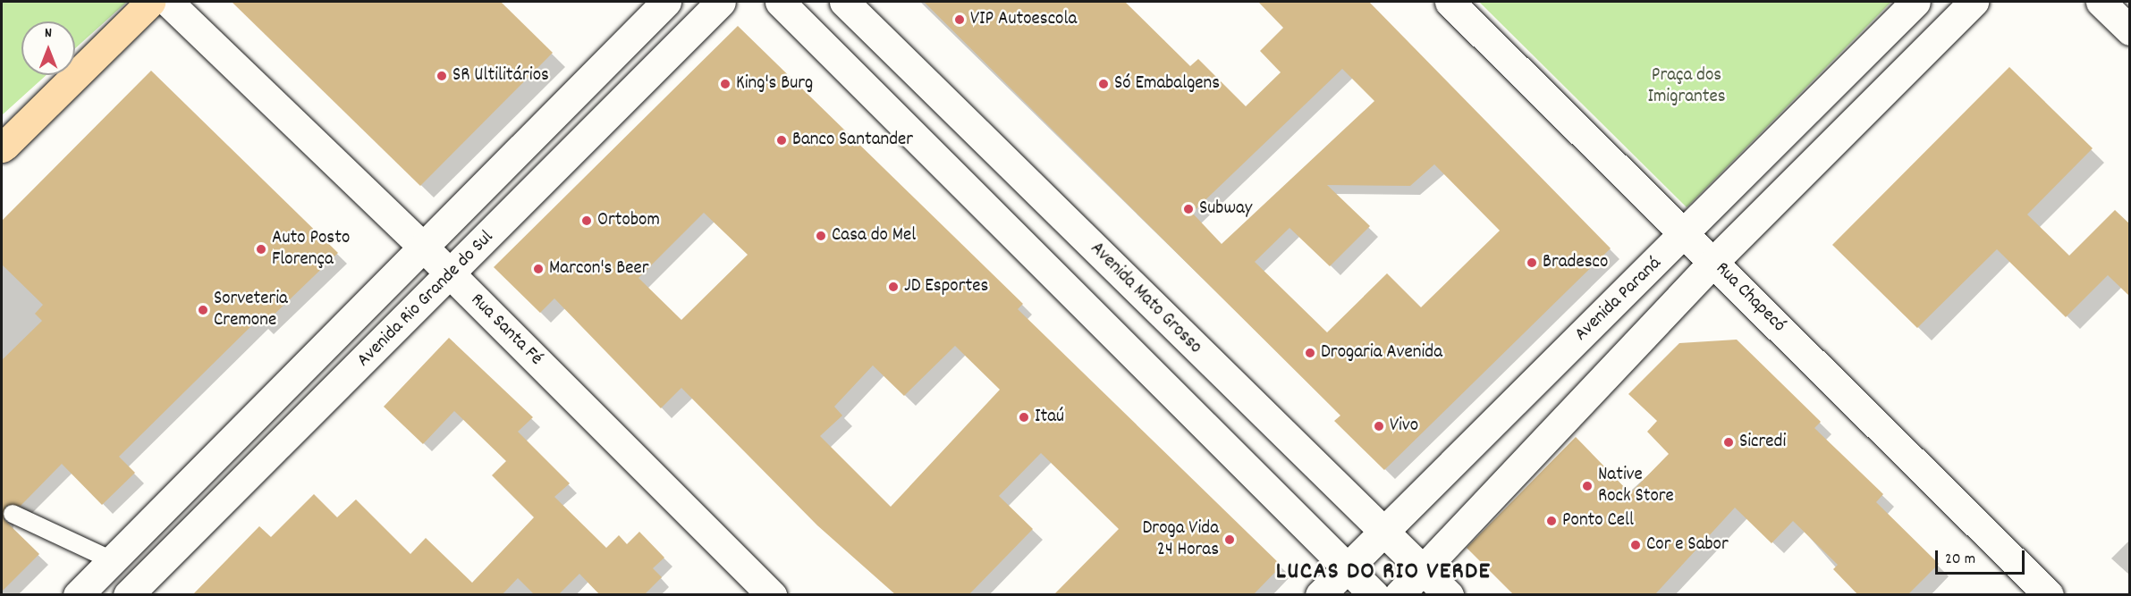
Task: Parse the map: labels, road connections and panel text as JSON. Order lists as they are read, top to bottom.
{
  "streets": {
    "street": [
      "Rua Chapecó",
      "Avenida Mato Grosso",
      "Avenida Rio Grande do Sul",
      "Avenida Paraná",
      "Rua Santa Fé"
    ]
  },
  "crossings": [
    ["Rua Chapecó", "Avenida Paraná"],
    ["Avenida Mato Grosso", "Avenida Paraná"],
    ["Avenida Rio Grande do Sul", "Rua Santa Fé"]
  ],
  "districts": ["LUCAS DO RIO VERDE"],
  "parks": ["Praça dos Imigrantes"],
  "places": [
    "VIP Autoescola",
    "SR Ultilitários",
    "King's Burg",
    "Só Emabalgens",
    "Banco Santander",
    "Subway",
    "Ortobom",
    "Casa do Mel",
    "Auto Posto Florença",
    "Bradesco",
    "Marcon's Beer",
    "JD Esportes",
    "Sorveteria Cremone",
    "Drogaria Avenida",
    "Itaú",
    "Vivo",
    "Sicredi",
    "Native Rock Store",
    "Ponto Cell",
    "Droga Vida 24 Horas",
    "Cor e Sabor"
  ],
  "scale_bar": "20 m",
  "north": "top"
}
